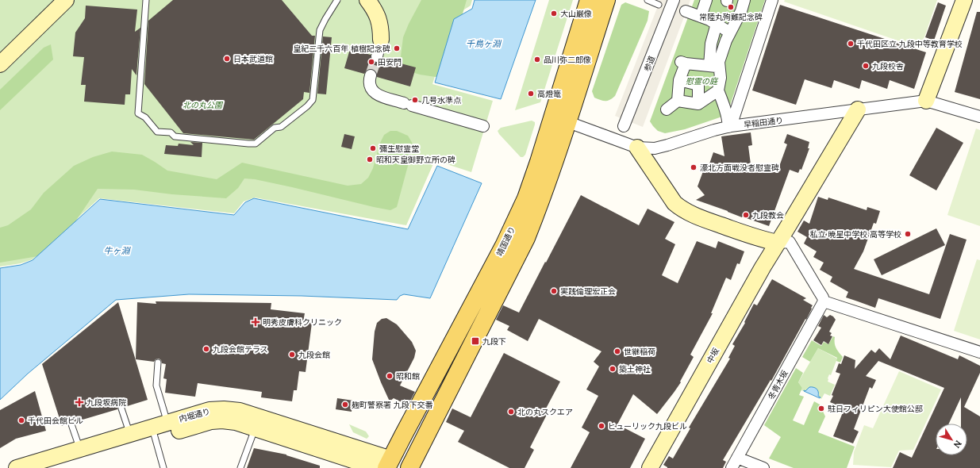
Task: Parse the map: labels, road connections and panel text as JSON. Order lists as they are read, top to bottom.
{
  "streets": {
    "main road": ["靖国通り"],
    "street": [
      "参道",
      "早稲田通り",
      "中坂",
      "冬青木坂",
      "内堀通り"
    ]
  },
  "crossings": [
    ["早稲田通り", "靖国通り"],
    ["早稲田通り", "中坂"],
    ["靖国通り", "内堀通り"]
  ],
  "water": ["千鳥ヶ淵", "牛ヶ淵"],
  "parks": ["慰霊の庭", "北の丸公園"],
  "places": {
    "other": [
      "常陸丸殉難記念碑",
      "大山巌像",
      "千代田区立 九段中等教育学校",
      "皇紀二千六百年 植樹記念碑",
      "日本武道館",
      "品川弥二郎像",
      "田安門",
      "九段校舎",
      "高燈篭",
      "几号水準点",
      "彌生慰霊堂",
      "昭和天皇御野立所の碑",
      "濠北方面戦没者慰霊碑",
      "九段教会",
      "私立 暁星中学校 高等学校",
      "実践倫理宏正会",
      "九段会館テラス",
      "世継稲荷",
      "九段会館",
      "築土神社",
      "昭和館",
      "麹町警察署 九段下交番",
      "駐日フィリピン大使館公邸",
      "北の丸スクエア",
      "千代田会館ビル",
      "ヒューリック九段ビル"
    ],
    "health": ["明秀皮膚科クリニック", "九段坂病院"],
    "transit": ["九段下"]
  },
  "north": "bottom right"
}
